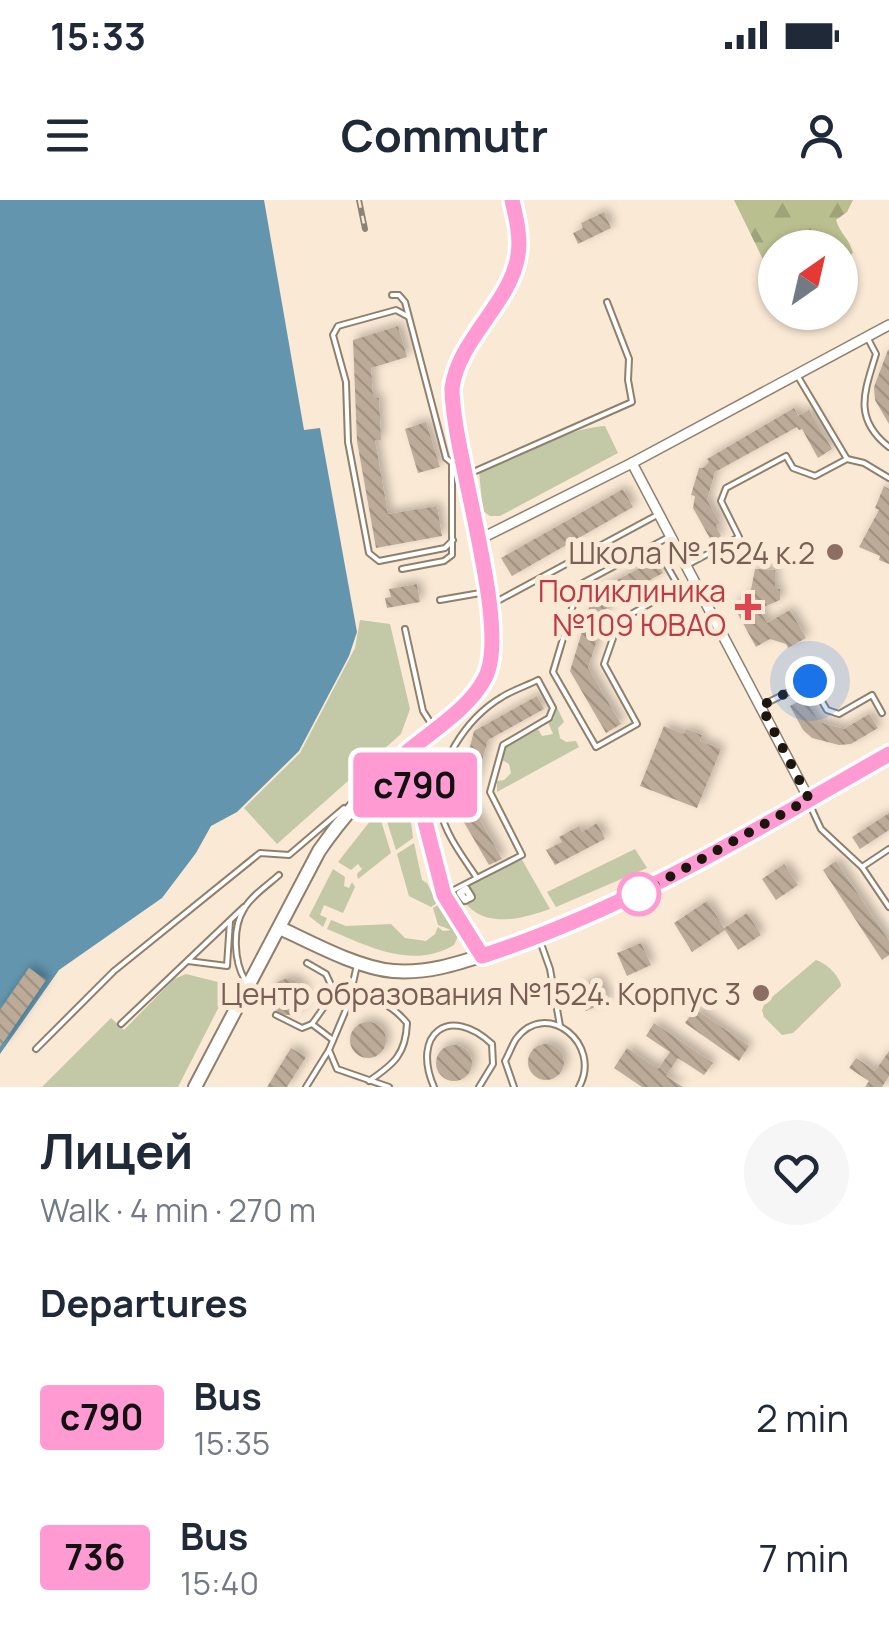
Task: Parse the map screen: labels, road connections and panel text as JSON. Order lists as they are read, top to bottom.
{
  "places": {
    "other": ["Школа № 1524 к.2", "Центр образования №1524. Корпус 3"],
    "health": ["Поликлиника №109 ЮВАО"]
  },
  "lines": ["bus line с790"],
  "north": "top right",
  "page": {
    "status": "15:33",
    "header": "Commutr",
    "on_map": "с790",
    "heading": [
      ["Лицей", "Walk · 4 min · 270 m"],
      "Departures"
    ],
    "list": [
      {
        "mark": "с790",
        "name": "Bus",
        "note": "15:35",
        "value": "2 min"
      },
      {
        "mark": "736",
        "name": "Bus",
        "note": "15:40",
        "value": "7 min"
      }
    ]
  }
}
